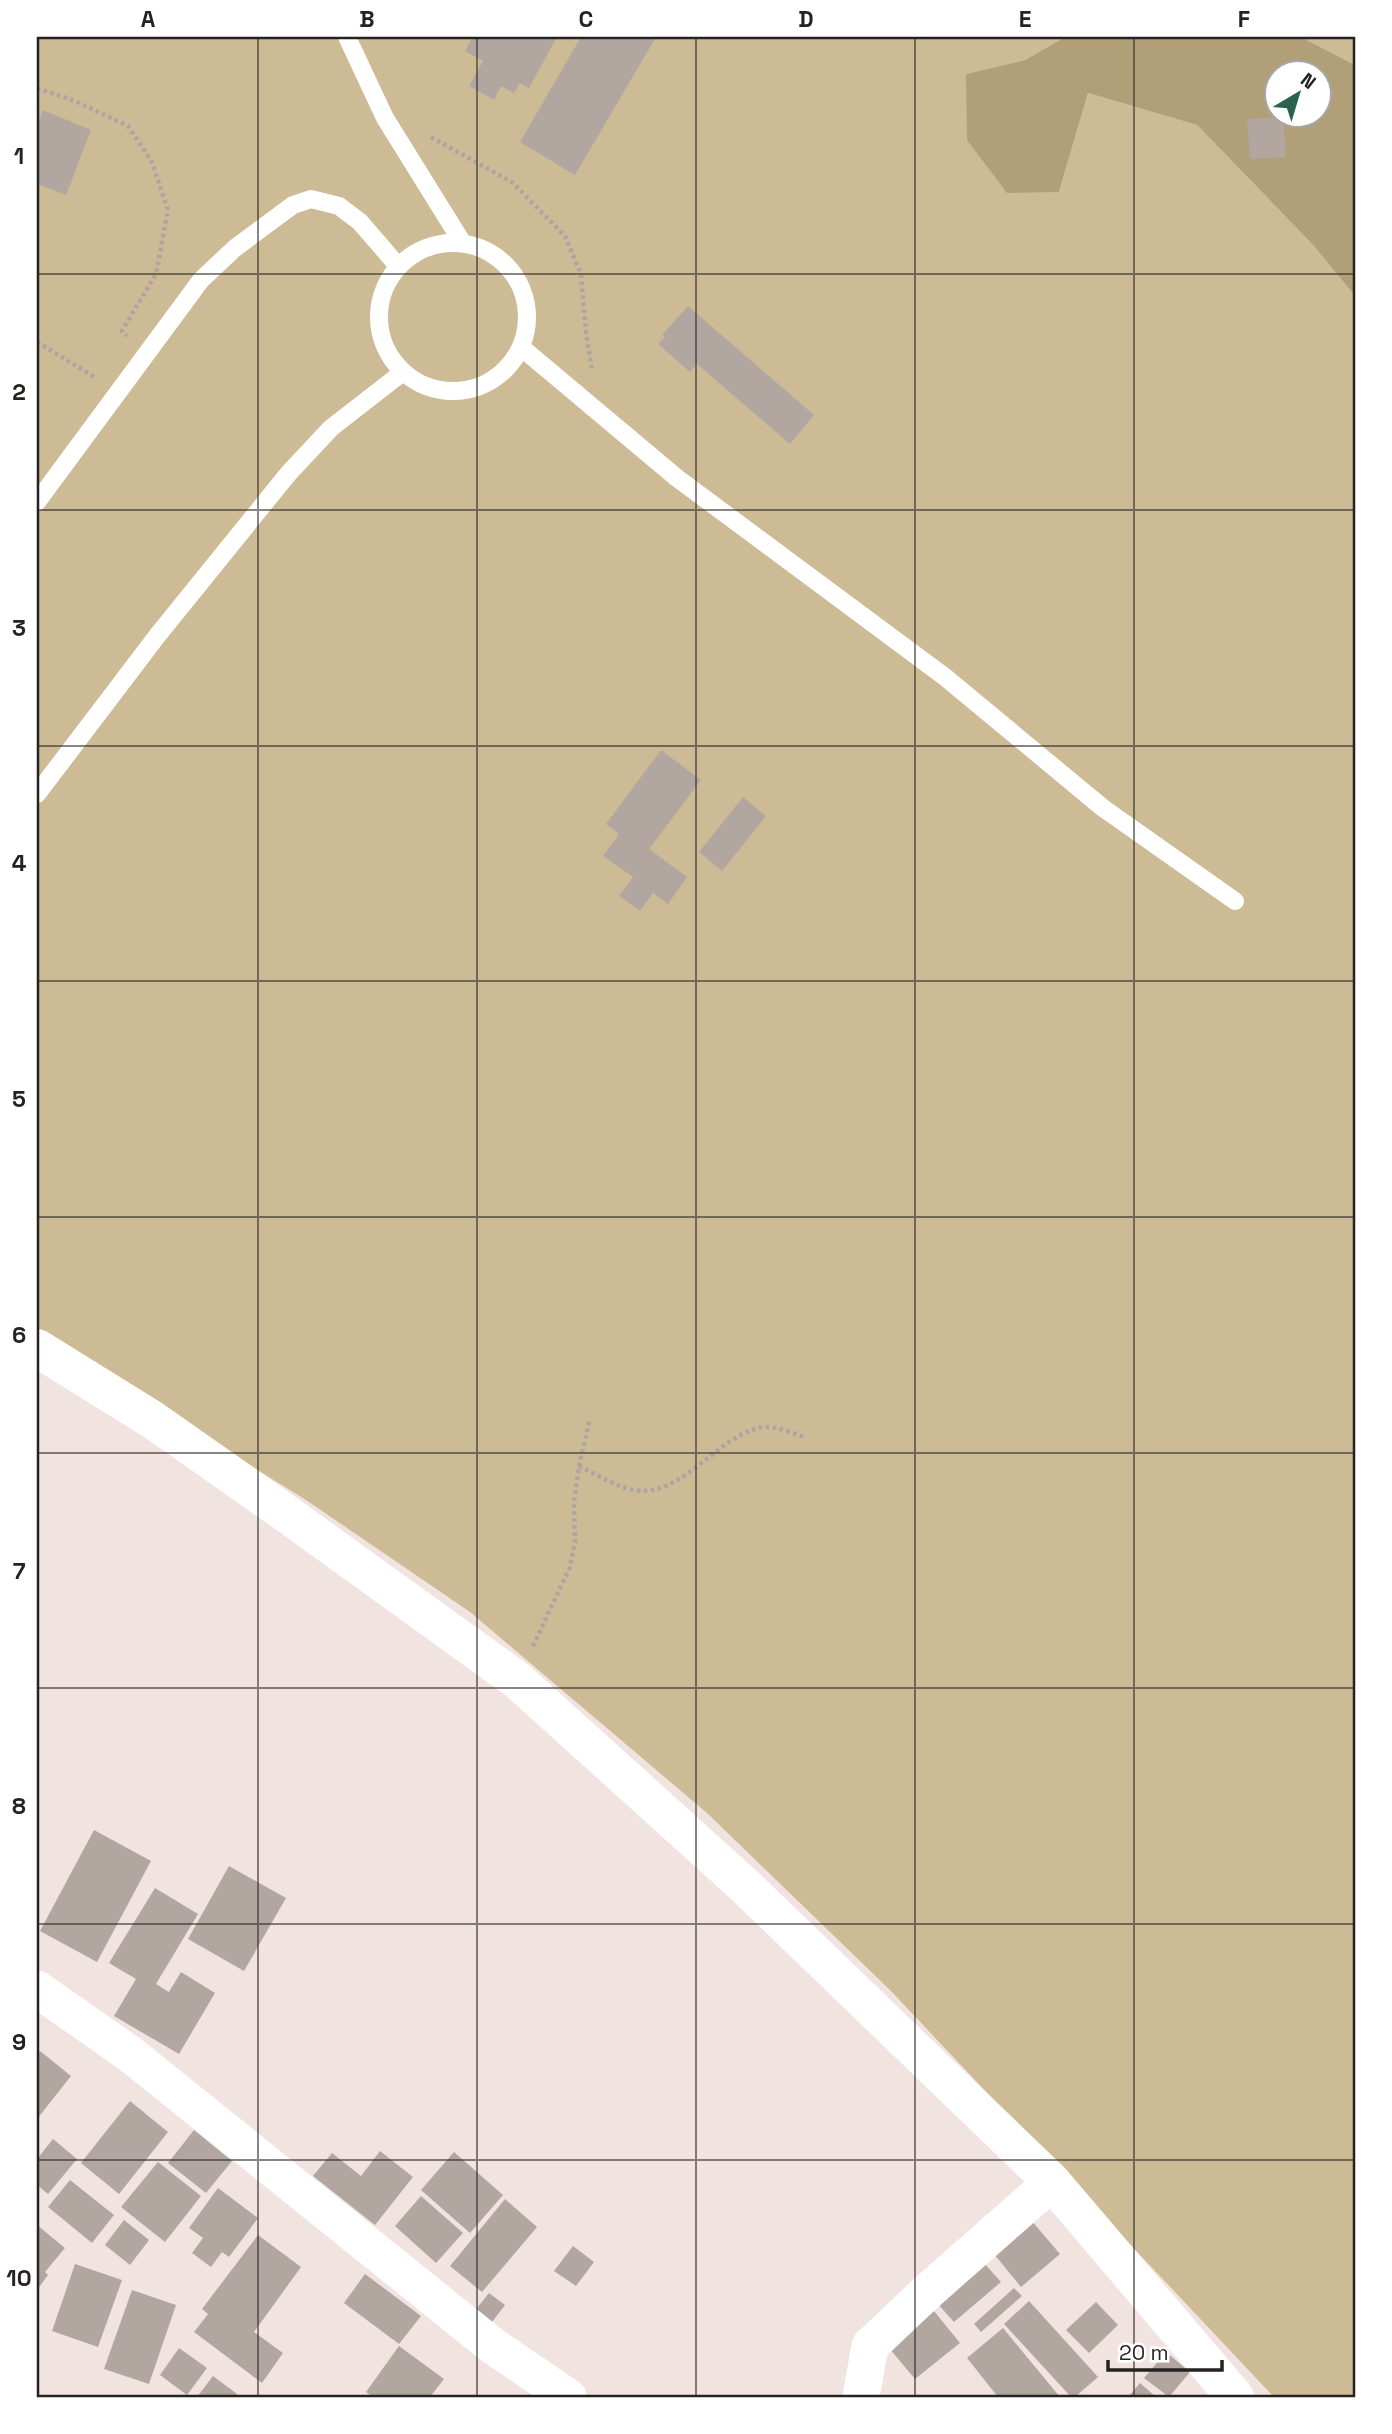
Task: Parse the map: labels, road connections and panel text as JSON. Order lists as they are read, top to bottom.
{
  "scale_bar": "20 m",
  "north": "top right",
  "grid": {
    "columns": [
      "A",
      "B",
      "C",
      "D",
      "E",
      "F"
    ],
    "rows": [
      "1",
      "2",
      "3",
      "4",
      "5",
      "6",
      "7",
      "8",
      "9",
      "10"
    ]
  }
}
